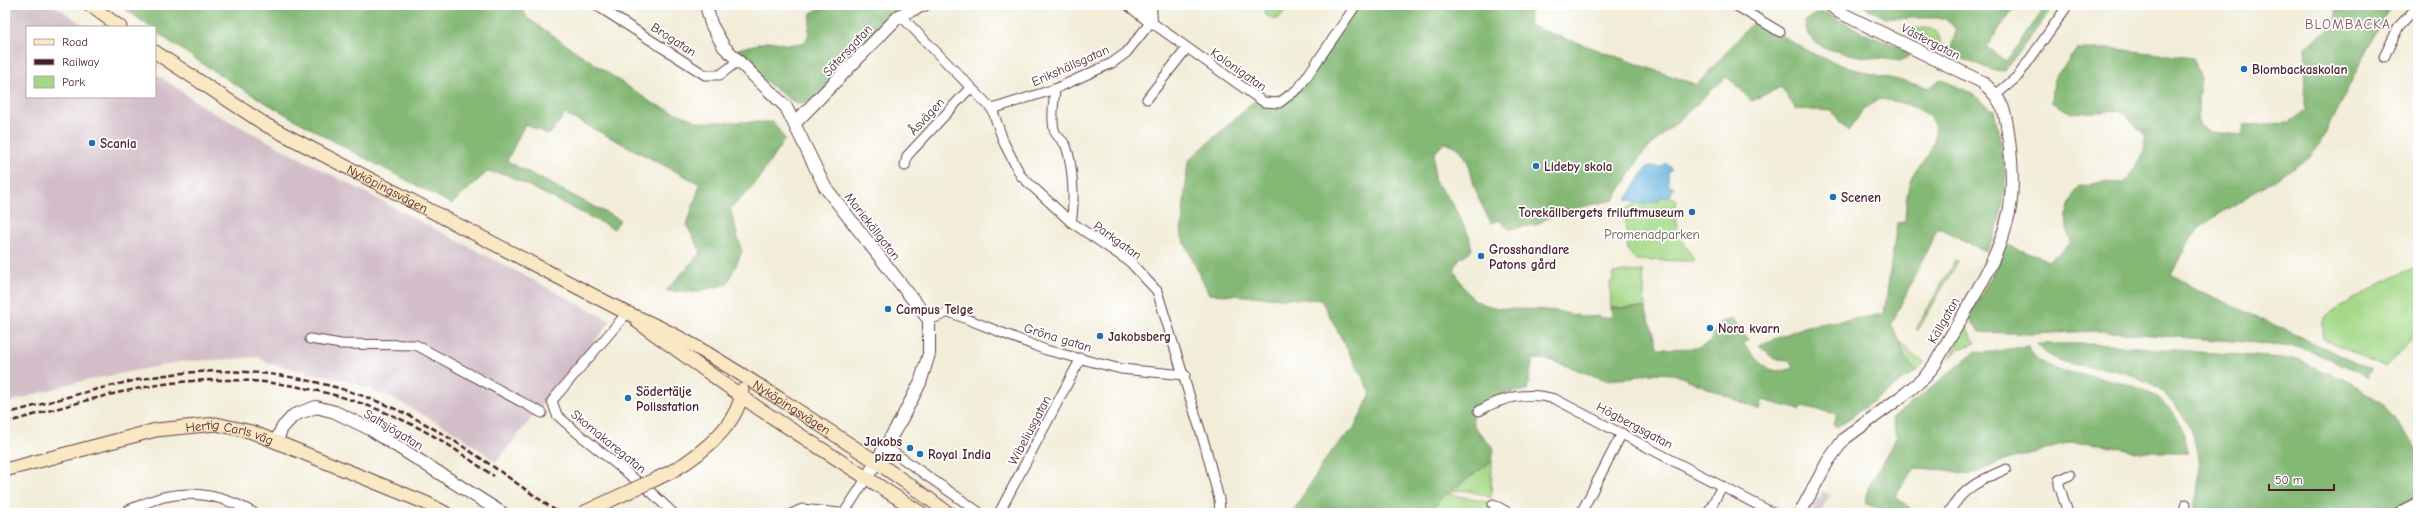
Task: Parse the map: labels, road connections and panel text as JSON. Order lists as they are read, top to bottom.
{
  "streets": {
    "main road": ["Nyköpingsvägen", "Hertig Carls väg"],
    "street": [
      "Brogatan",
      "Västergatan",
      "Sätersgatan",
      "Erikshällsgatan",
      "Kolonigatan",
      "Åsvägen",
      "Mariekällgatan",
      "Parkgatan",
      "Källgatan",
      "Gröna gatan",
      "Högbergsgatan",
      "Saltsjögatan",
      "Wibeliusgatan",
      "Skomakaregatan"
    ]
  },
  "crossings": [
    ["Brogatan", "Mariekällgatan"],
    ["Västergatan", "Källgatan"],
    ["Sätersgatan", "Mariekällgatan"],
    ["Sätersgatan", "Parkgatan"],
    ["Erikshällsgatan", "Kolonigatan"],
    ["Erikshällsgatan", "Parkgatan"],
    ["Åsvägen", "Parkgatan"],
    ["Nyköpingsvägen", "Skomakaregatan"],
    ["Mariekällgatan", "Gröna gatan"],
    ["Parkgatan", "Gröna gatan"],
    ["Gröna gatan", "Wibeliusgatan"],
    ["Saltsjögatan", "Hertig Carls väg"]
  ],
  "districts": ["BLOMBACKA"],
  "parks": ["Promenadparken"],
  "places": [
    "Blombackaskolan",
    "Scania",
    "Lideby skola",
    "Scenen",
    "Torekällbergets friluftmuseum",
    "Grosshandlare Patons gård",
    "Campus Telge",
    "Nora kvarn",
    "Jakobsberg",
    "Södertälje Polisstation",
    "Jakobs pizza",
    "Royal India"
  ],
  "legend": ["Road", "Railway", "Park"],
  "scale_bar": "50 m"
}
